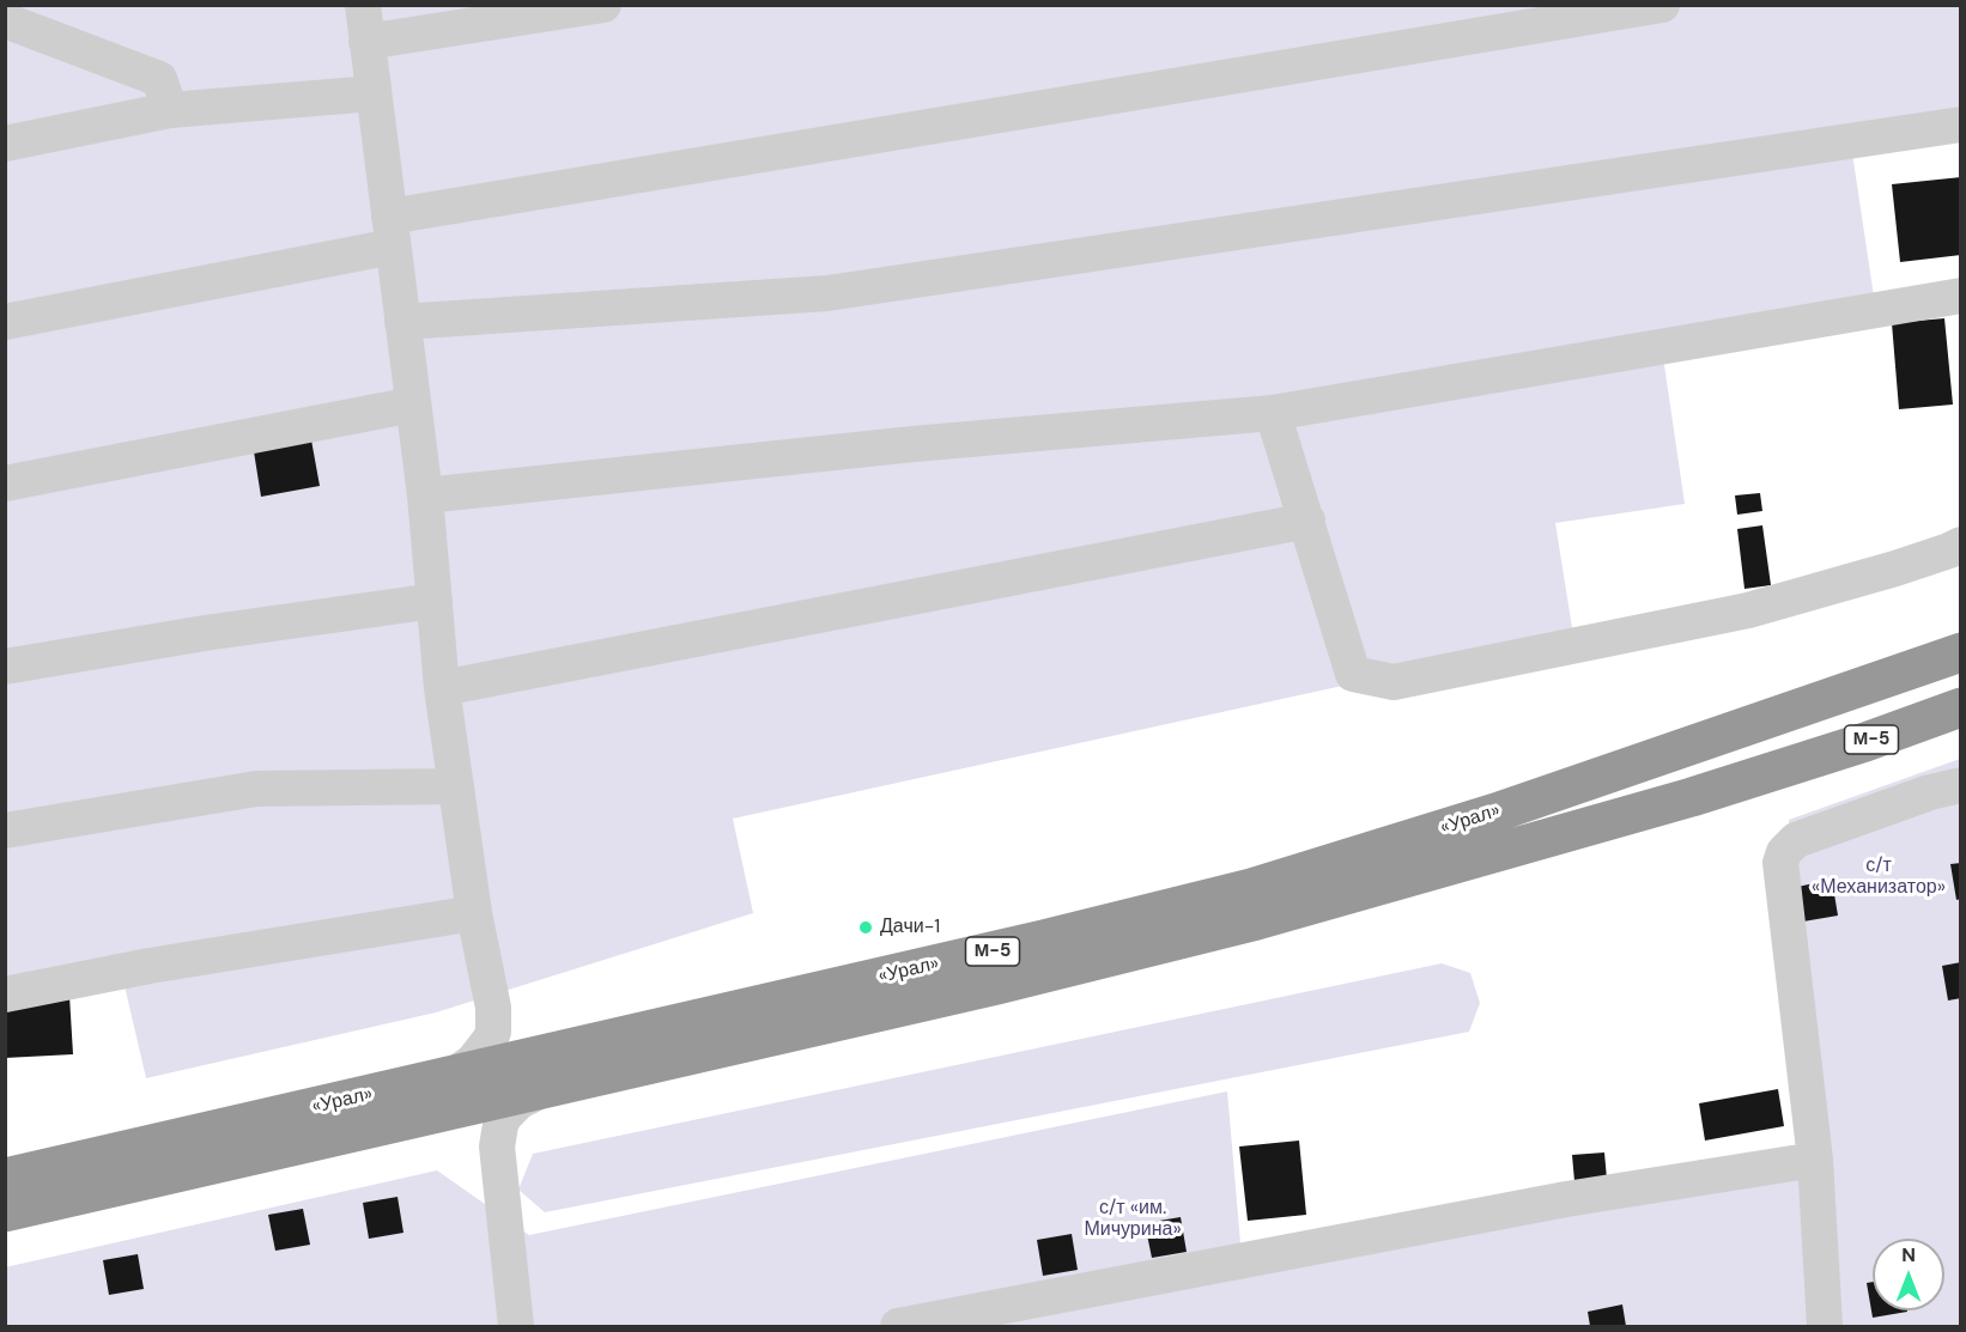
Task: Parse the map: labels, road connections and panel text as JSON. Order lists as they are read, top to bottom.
{
  "streets": {
    "highway": ["М-5", "«Урал»"]
  },
  "parks": ["с/т «Механизатор»", "с/т «им. Мичурина»"],
  "places": ["Дачи-1"],
  "north": "top"
}
